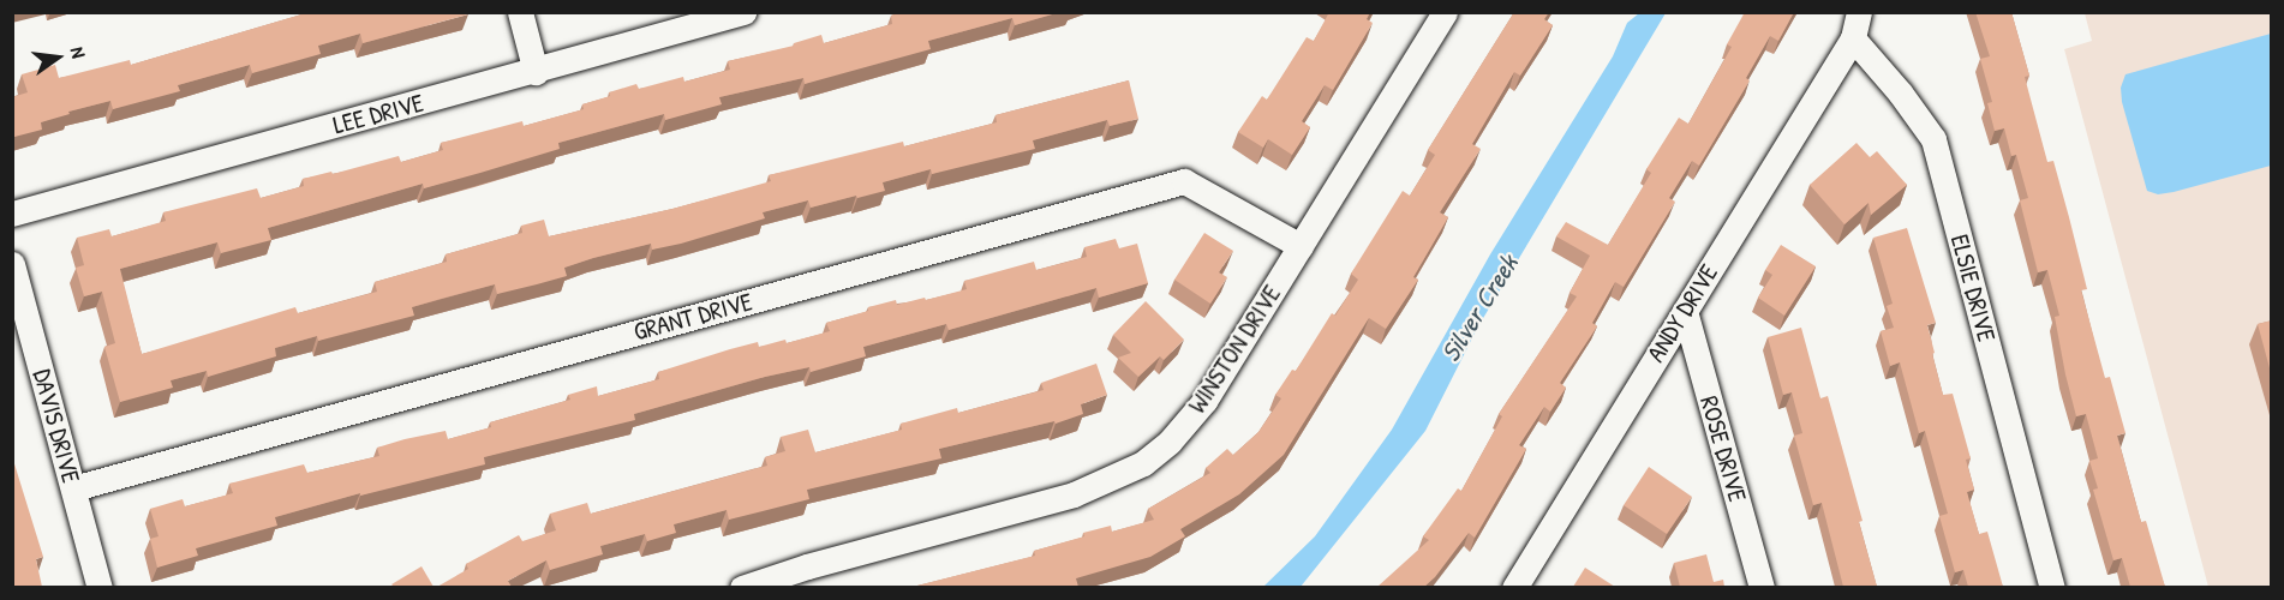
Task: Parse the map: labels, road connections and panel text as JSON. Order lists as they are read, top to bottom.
{
  "streets": {
    "street": [
      "LEE DRIVE",
      "ELSIE DRIVE",
      "ANDY DRIVE",
      "GRANT DRIVE",
      "WINSTON DRIVE",
      "DAVIS DRIVE",
      "ROSE DRIVE"
    ]
  },
  "crossings": [
    ["ELSIE DRIVE", "ANDY DRIVE"],
    ["ANDY DRIVE", "ROSE DRIVE"],
    ["GRANT DRIVE", "WINSTON DRIVE"],
    ["GRANT DRIVE", "DAVIS DRIVE"]
  ],
  "water": ["Silver Creek"],
  "north": "right"
}
